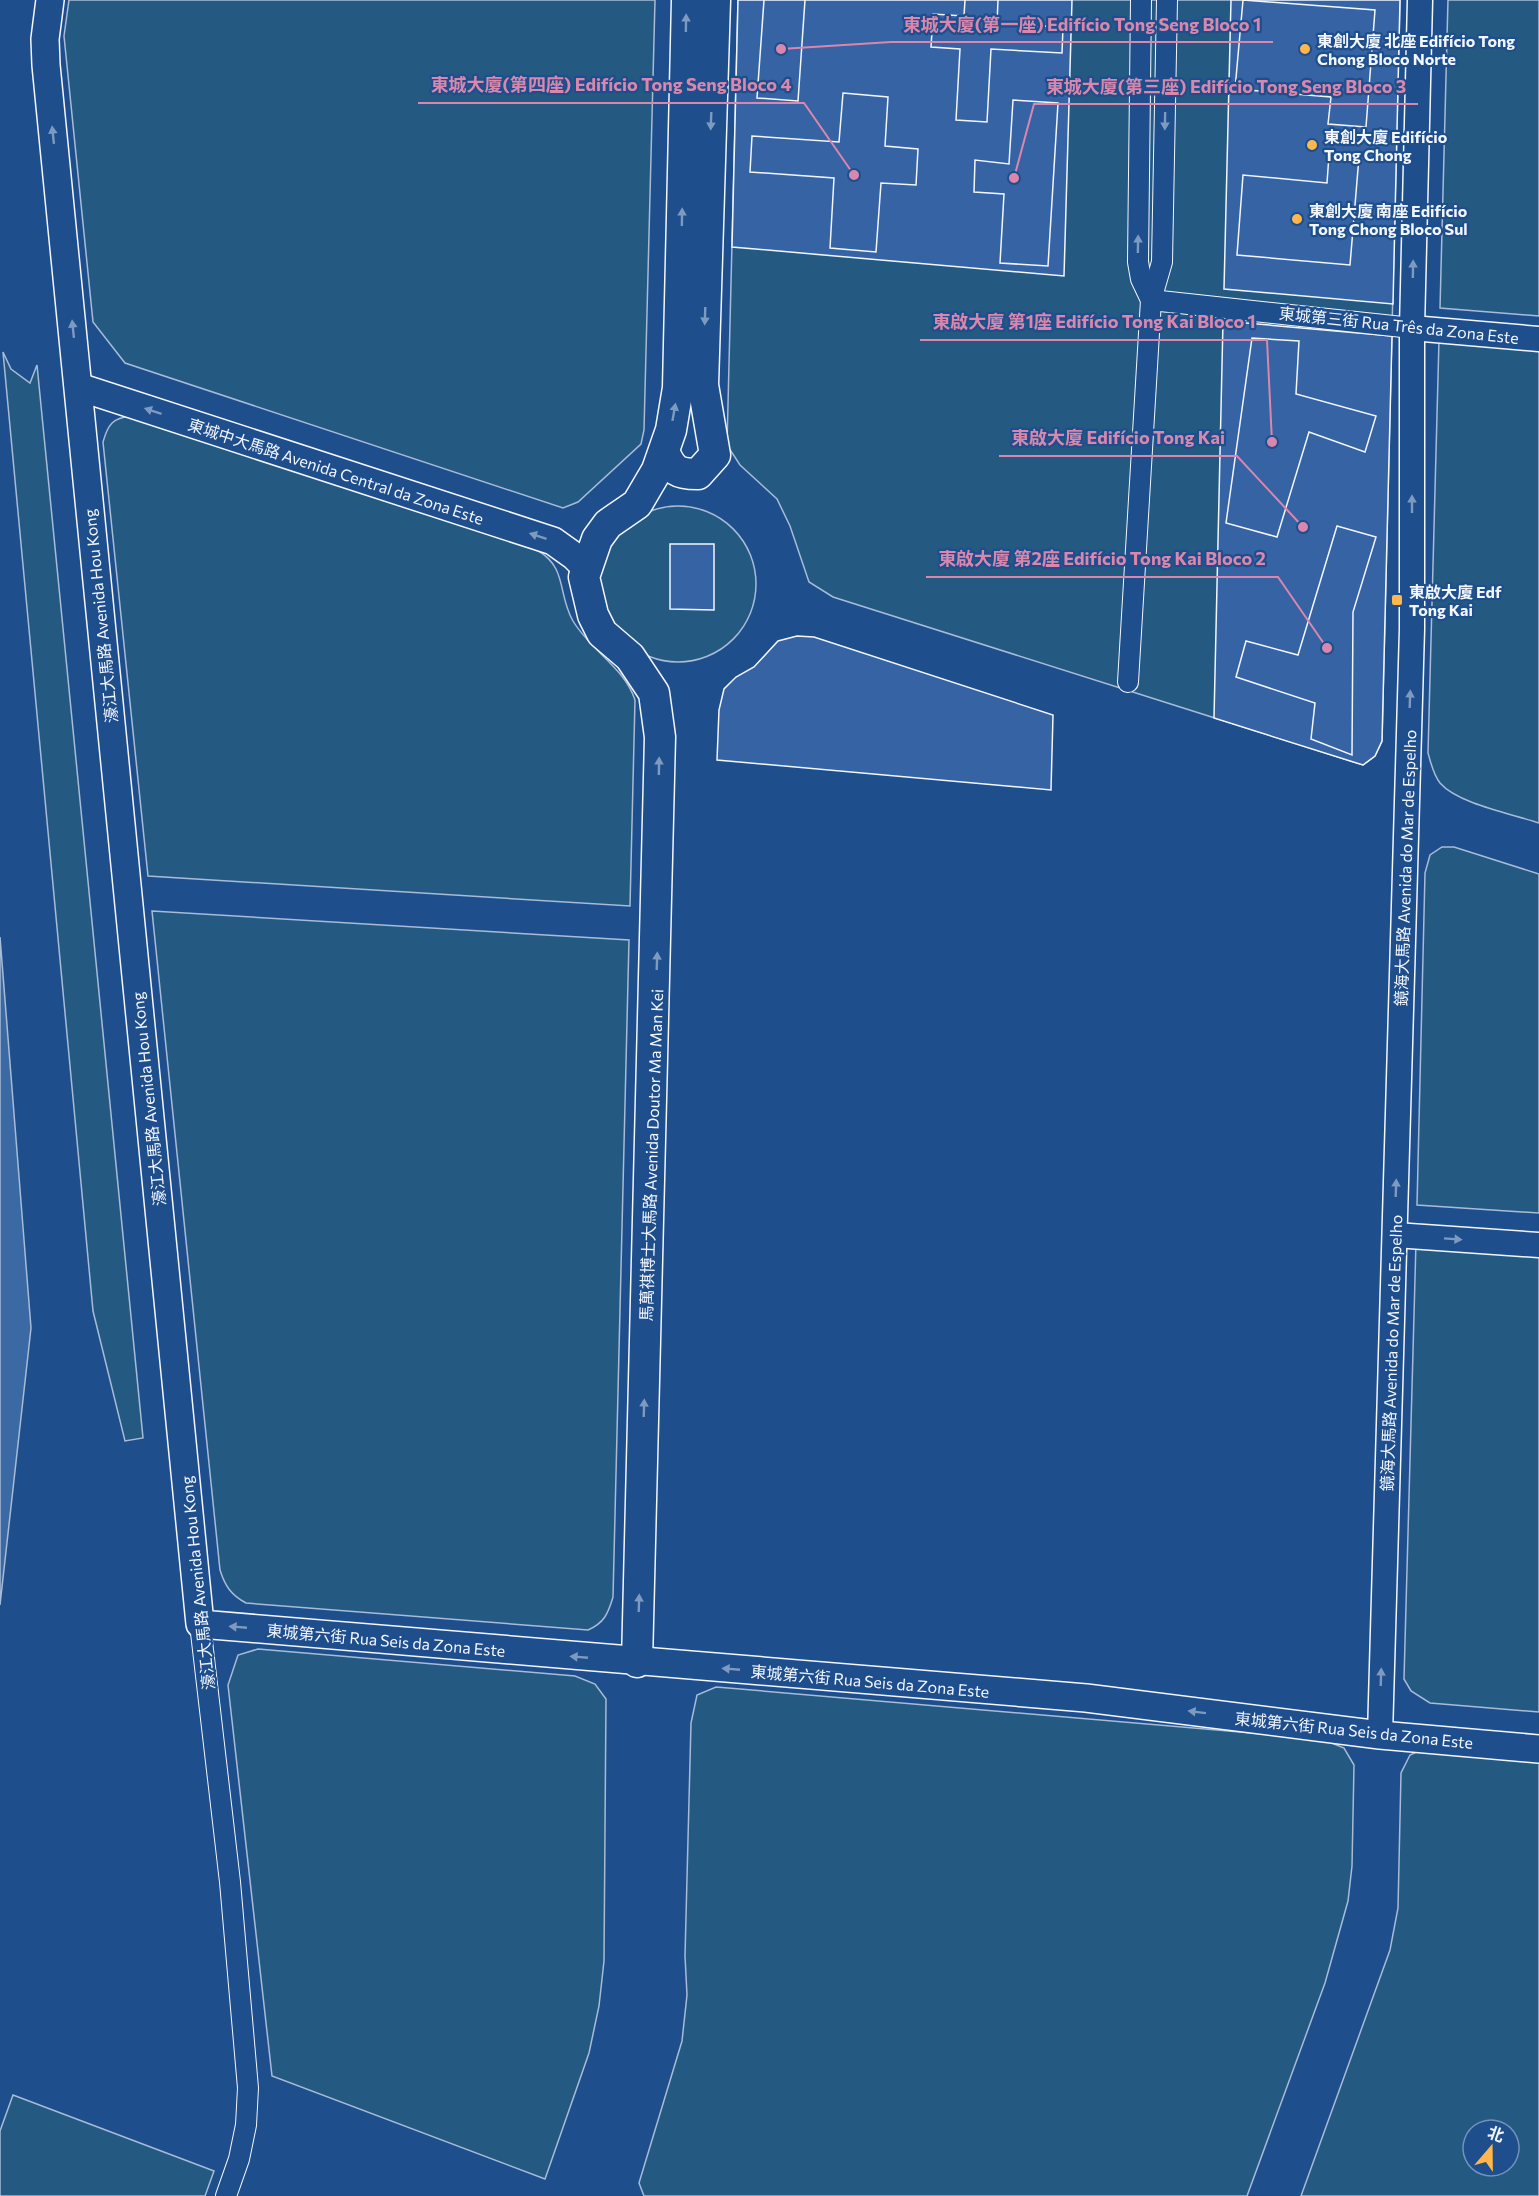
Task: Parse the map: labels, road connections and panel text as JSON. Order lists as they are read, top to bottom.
{
  "streets": {
    "main road": [
      "東城中大馬路 Avenida Central da Zona Este",
      "濠江大馬路 Avenida Hou Kong",
      "馬萬祺博士大馬路 Avenida Doutor Ma Man Kei",
      "東城第六街 Rua Seis da Zona Este"
    ],
    "street": ["東城第三街 Rua Três da Zona Este", "鏡海大馬路 Avenida do Mar de Espelho"]
  },
  "crossings": [
    ["東城第三街 Rua Três da Zona Este", "鏡海大馬路 Avenida do Mar de Espelho"],
    ["東城中大馬路 Avenida Central da Zona Este", "濠江大馬路 Avenida Hou Kong"],
    ["東城中大馬路 Avenida Central da Zona Este", "馬萬祺博士大馬路 Avenida Doutor Ma Man Kei"],
    ["濠江大馬路 Avenida Hou Kong", "東城第六街 Rua Seis da Zona Este"],
    ["鏡海大馬路 Avenida do Mar de Espelho", "東城第六街 Rua Seis da Zona Este"],
    ["馬萬祺博士大馬路 Avenida Doutor Ma Man Kei", "東城第六街 Rua Seis da Zona Este"]
  ],
  "one_way": [
    "東城中大馬路 Avenida Central da Zona Este",
    "鏡海大馬路 Avenida do Mar de Espelho",
    "馬萬祺博士大馬路 Avenida Doutor Ma Man Kei",
    "東城第六街 Rua Seis da Zona Este"
  ],
  "places": {
    "other": [
      "東城大廈(第一座) Edifício Tong Seng Bloco 1",
      "東創大廈 北座 Edifício Tong Chong Bloco Norte",
      "東創大廈 Edifício Tong Chong",
      "東城大廈(第四座) Edifício Tong Seng Bloco 4",
      "東城大廈(第三座) Edifício Tong Seng Bloco 3",
      "東創大廈 南座 Edifício Tong Chong Bloco Sul",
      "東啟大廈 第1座 Edifício Tong Kai Bloco 1",
      "東啟大廈 Edifício Tong Kai",
      "東啟大廈 第2座 Edifício Tong Kai Bloco 2"
    ],
    "transit": ["東啟大廈 Edf Tong Kai"]
  },
  "north": "top"
}
